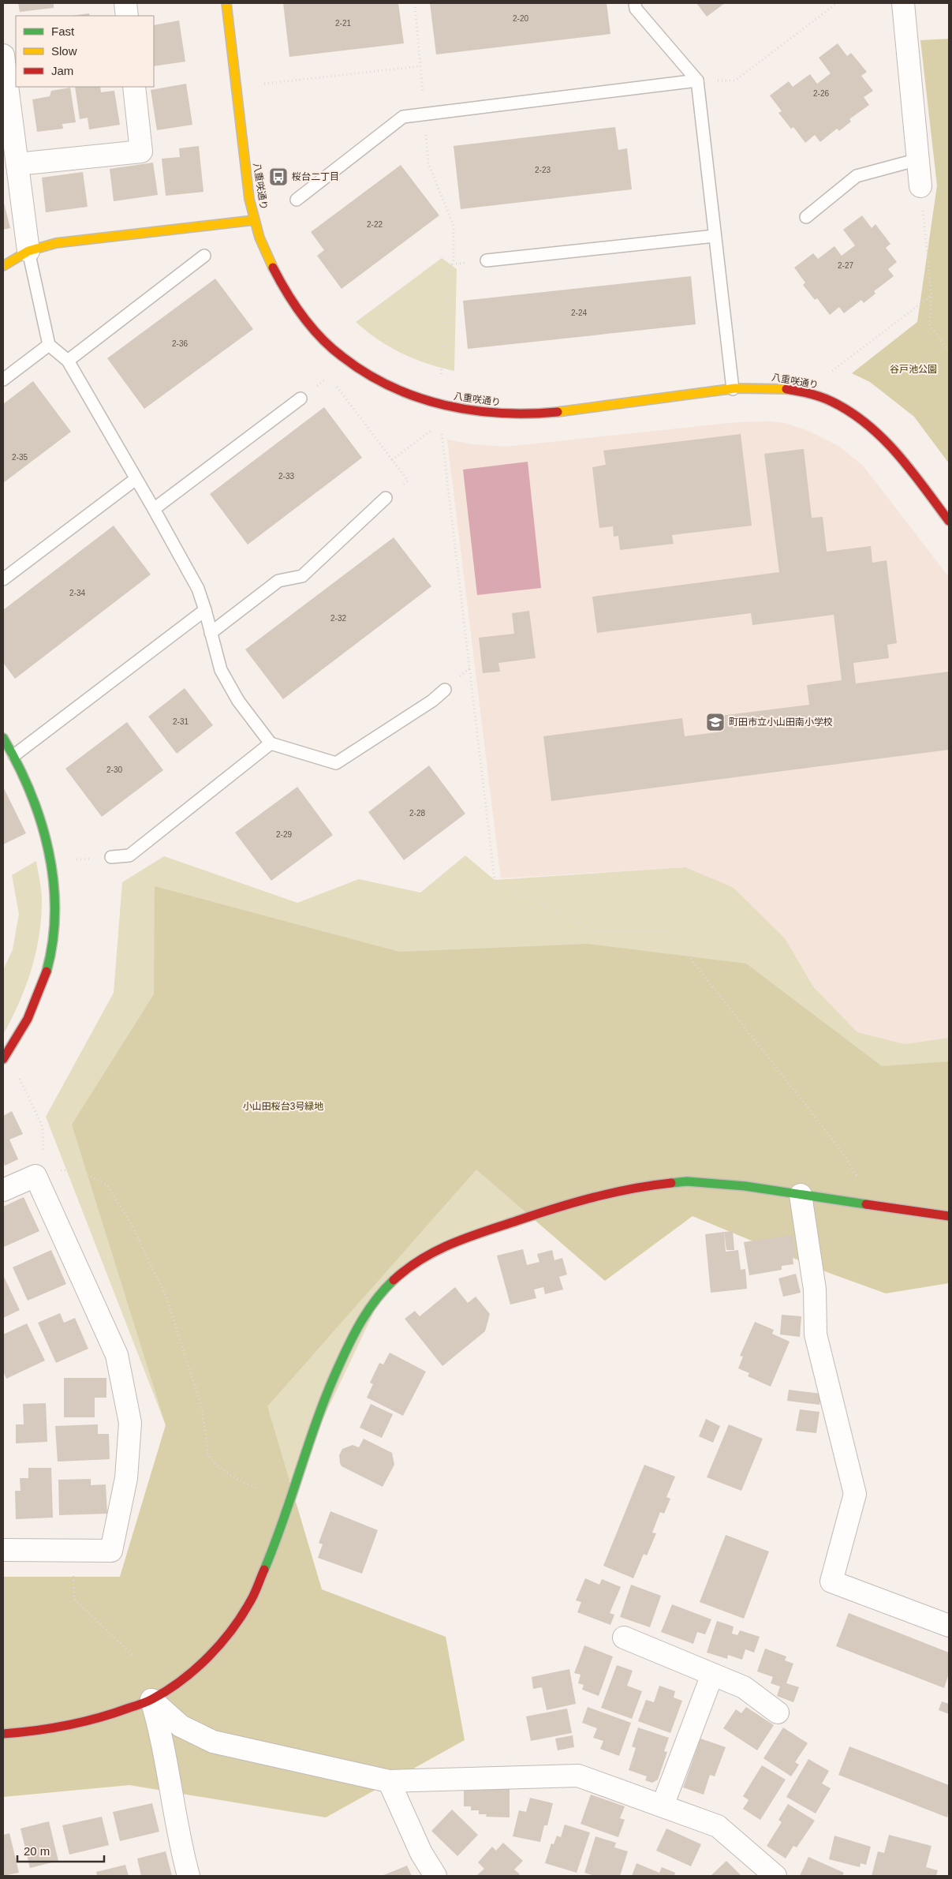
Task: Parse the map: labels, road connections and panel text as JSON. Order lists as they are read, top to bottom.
{
  "streets": {
    "street": ["八重咲通り"]
  },
  "parks": ["谷戸池公園", "小山田桜台3号緑地"],
  "places": {
    "bus stop": ["桜台二丁目"],
    "school or university": ["町田市立小山田南小学校"]
  },
  "house_numbers": [
    "2-20",
    "2-21",
    "2-26",
    "2-23",
    "2-22",
    "2-27",
    "2-24",
    "2-36",
    "2-35",
    "2-33",
    "2-34",
    "2-32",
    "2-31",
    "2-30",
    "2-28",
    "2-29"
  ],
  "legend": ["Fast", "Slow", "Jam"],
  "scale_bar": "20 m"
}
